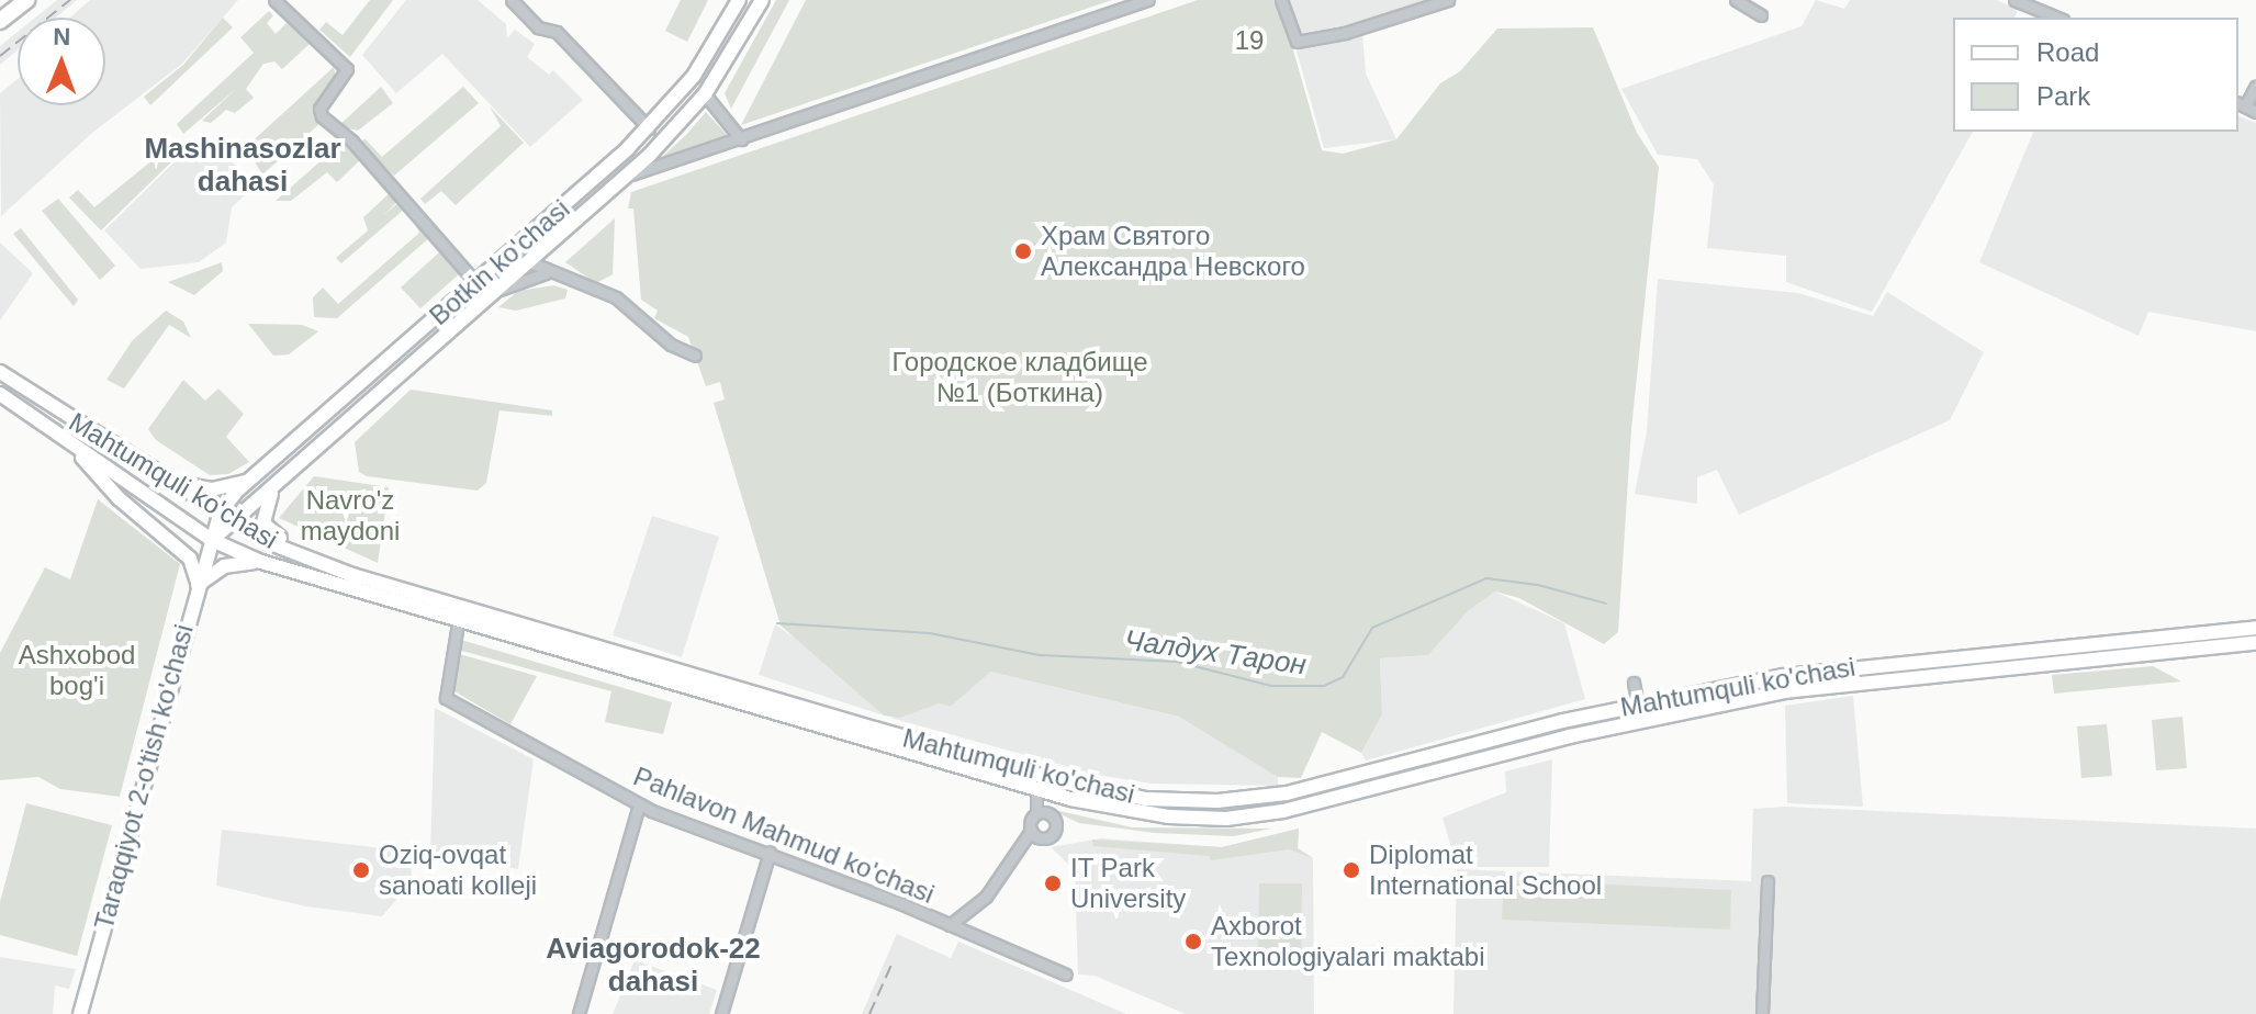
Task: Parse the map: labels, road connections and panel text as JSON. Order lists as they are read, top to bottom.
{
  "streets": {
    "main road": ["Botkin ko'chasi", "Mahtumquli ko'chasi", "Taraqqiyot 2-o'tish ko'chasi"],
    "street": ["Pahlavon Mahmud ko'chasi"]
  },
  "crossings": [
    ["Botkin ko'chasi", "Mahtumquli ko'chasi"],
    ["Botkin ko'chasi", "Taraqqiyot 2-o'tish ko'chasi"],
    ["Mahtumquli ko'chasi", "Taraqqiyot 2-o'tish ko'chasi"],
    ["Mahtumquli ko'chasi", "Pahlavon Mahmud ko'chasi"]
  ],
  "districts": ["Mashinasozlar dahasi", "Aviagorodok-22 dahasi"],
  "water": ["Чалдух Тарон"],
  "parks": [
    "19",
    "Городское кладбище №1 (Боткина)",
    "Navro'z maydoni",
    "Ashxobod bog'i"
  ],
  "places": [
    "Храм Святого Александра Невского",
    "Oziq-ovqat sanoati kolleji",
    "Diplomat International School",
    "IT Park University",
    "Axborot Texnologiyalari maktabi"
  ],
  "legend": ["Road", "Park"],
  "north": "top"
}
